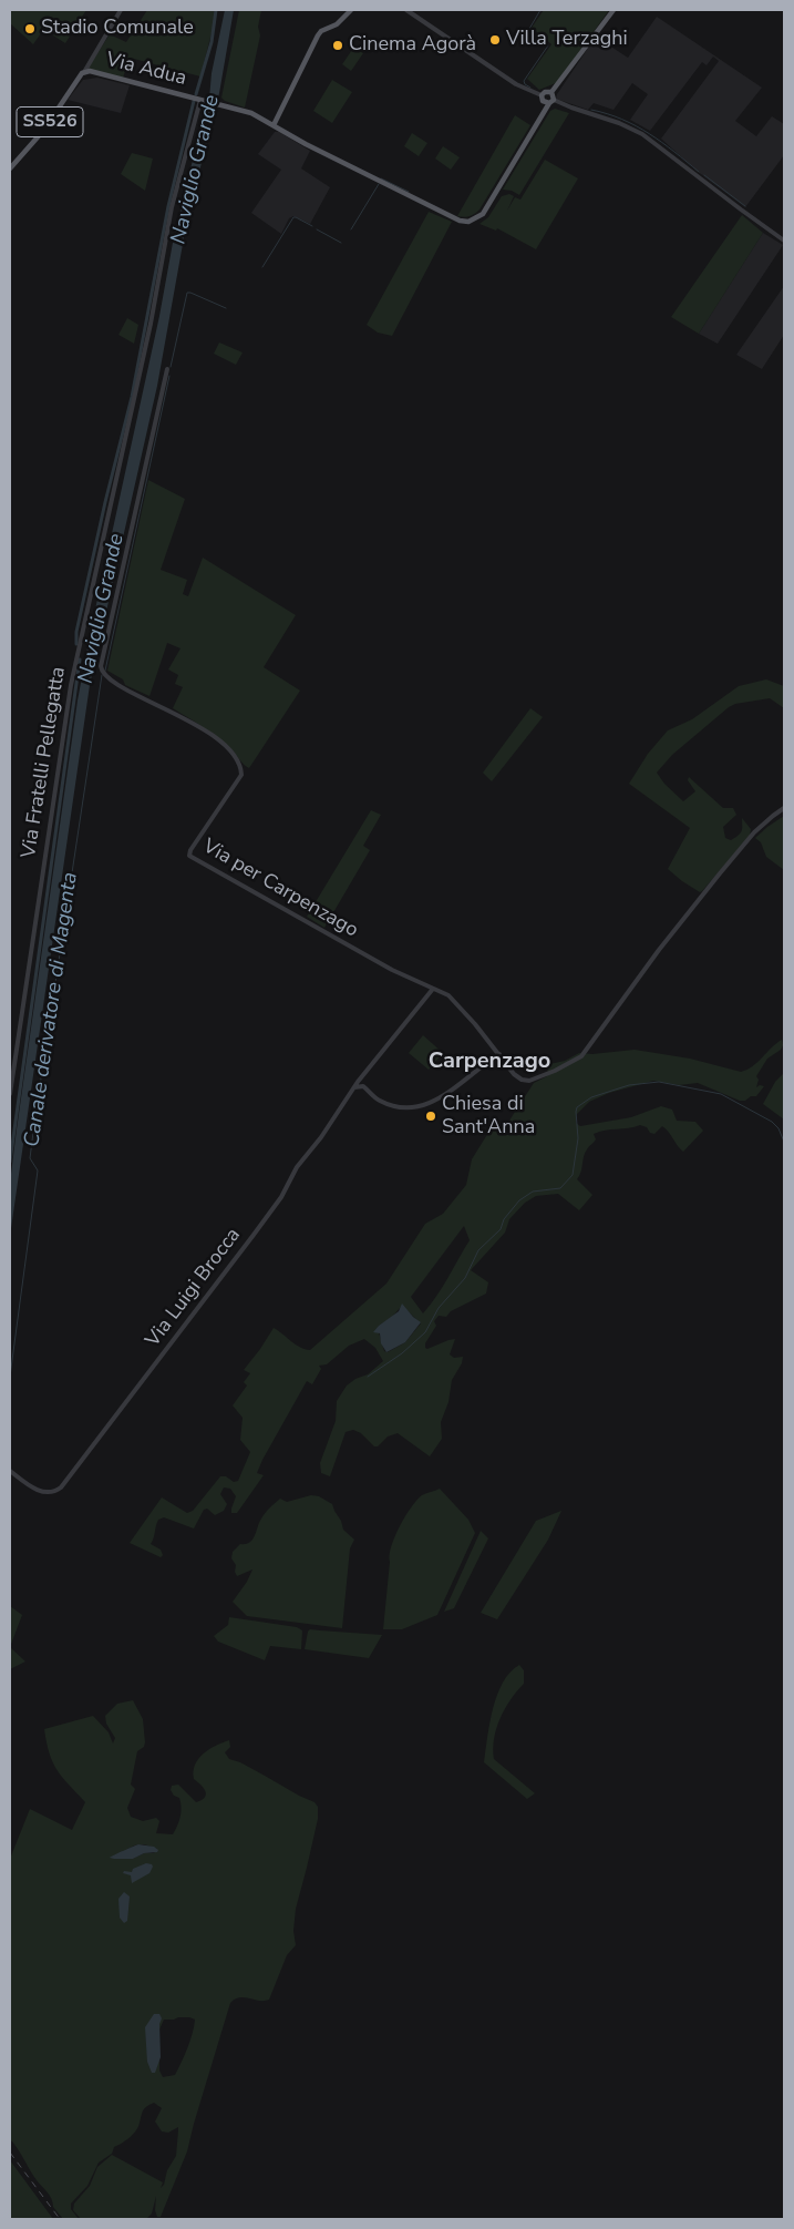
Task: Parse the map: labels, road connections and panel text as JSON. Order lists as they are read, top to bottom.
{
  "streets": {
    "main road": ["Via Adua", "SS526"],
    "street": ["Via Fratelli Pellegatta", "Via per Carpenzago", "Via Luigi Brocca"]
  },
  "crossings": [
    ["Via Adua", "SS526"],
    ["Via Adua", "Via Fratelli Pellegatta"],
    ["Via per Carpenzago", "Via Luigi Brocca"]
  ],
  "districts": ["Carpenzago"],
  "water": ["Naviglio Grande", "Canale derivatore di Magenta"],
  "places": [
    "Stadio Comunale",
    "Villa Terzaghi",
    "Cinema Agorà",
    "Chiesa di Sant'Anna"
  ]
}
